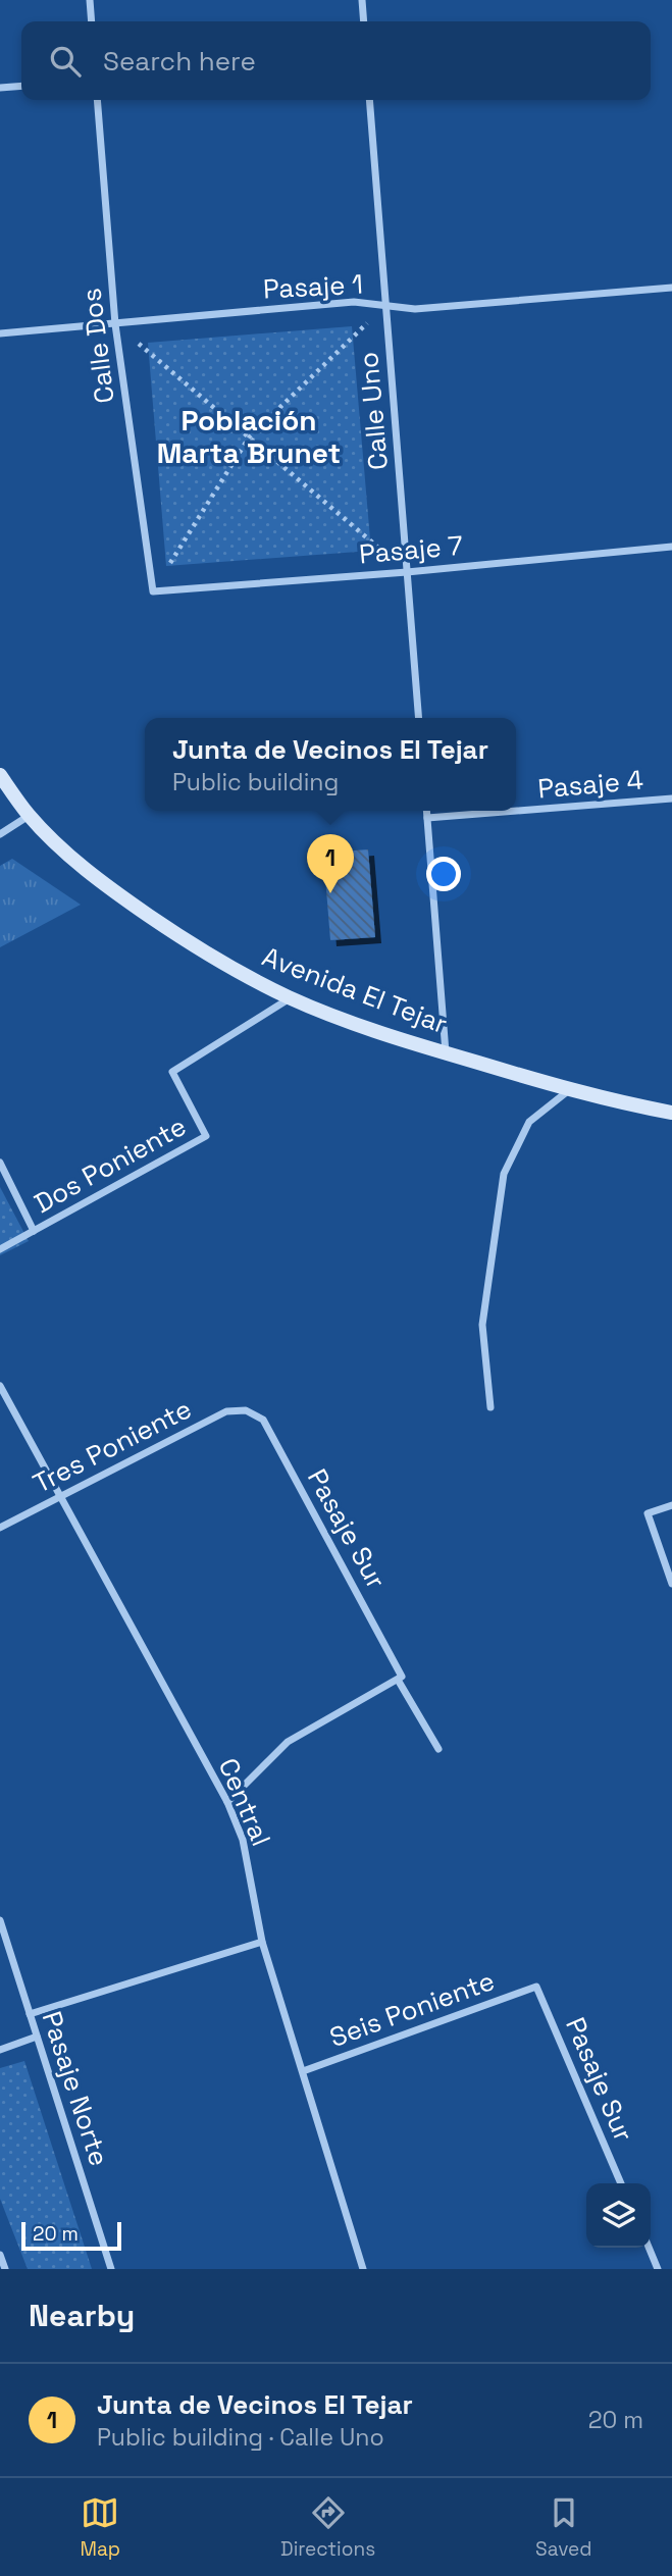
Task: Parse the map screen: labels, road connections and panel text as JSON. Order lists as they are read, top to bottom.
{
  "streets": {
    "street": [
      "Pasaje 1",
      "Calle Dos",
      "Calle Uno",
      "Pasaje 7",
      "Pasaje 4",
      "Avenida El Tejar",
      "Dos Poniente",
      "Tres Poniente",
      "Pasaje Sur",
      "Central",
      "Seis Poniente",
      "Pasaje Norte"
    ]
  },
  "crossings": [
    ["Pasaje 1", "Calle Dos"],
    ["Pasaje 1", "Calle Uno"],
    ["Calle Dos", "Pasaje 7"],
    ["Calle Uno", "Pasaje 7"],
    ["Avenida El Tejar", "Dos Poniente"],
    ["Tres Poniente", "Pasaje Sur"],
    ["Tres Poniente", "Central"],
    ["Pasaje Sur", "Seis Poniente"],
    ["Central", "Seis Poniente"]
  ],
  "districts": ["Población Marta Brunet"],
  "scale_bar": "20 m",
  "page": {
    "search": "Search here",
    "popup": ["Junta de Vecinos El Tejar", "Public building"],
    "pins": "1",
    "scale": "20 m",
    "heading": "Nearby",
    "list": [
      {
        "mark": "1",
        "name": "Junta de Vecinos El Tejar",
        "note": "Public building · Calle Uno",
        "value": "20 m"
      }
    ],
    "nav": ["Map", "Directions", "Saved"]
  }
}
